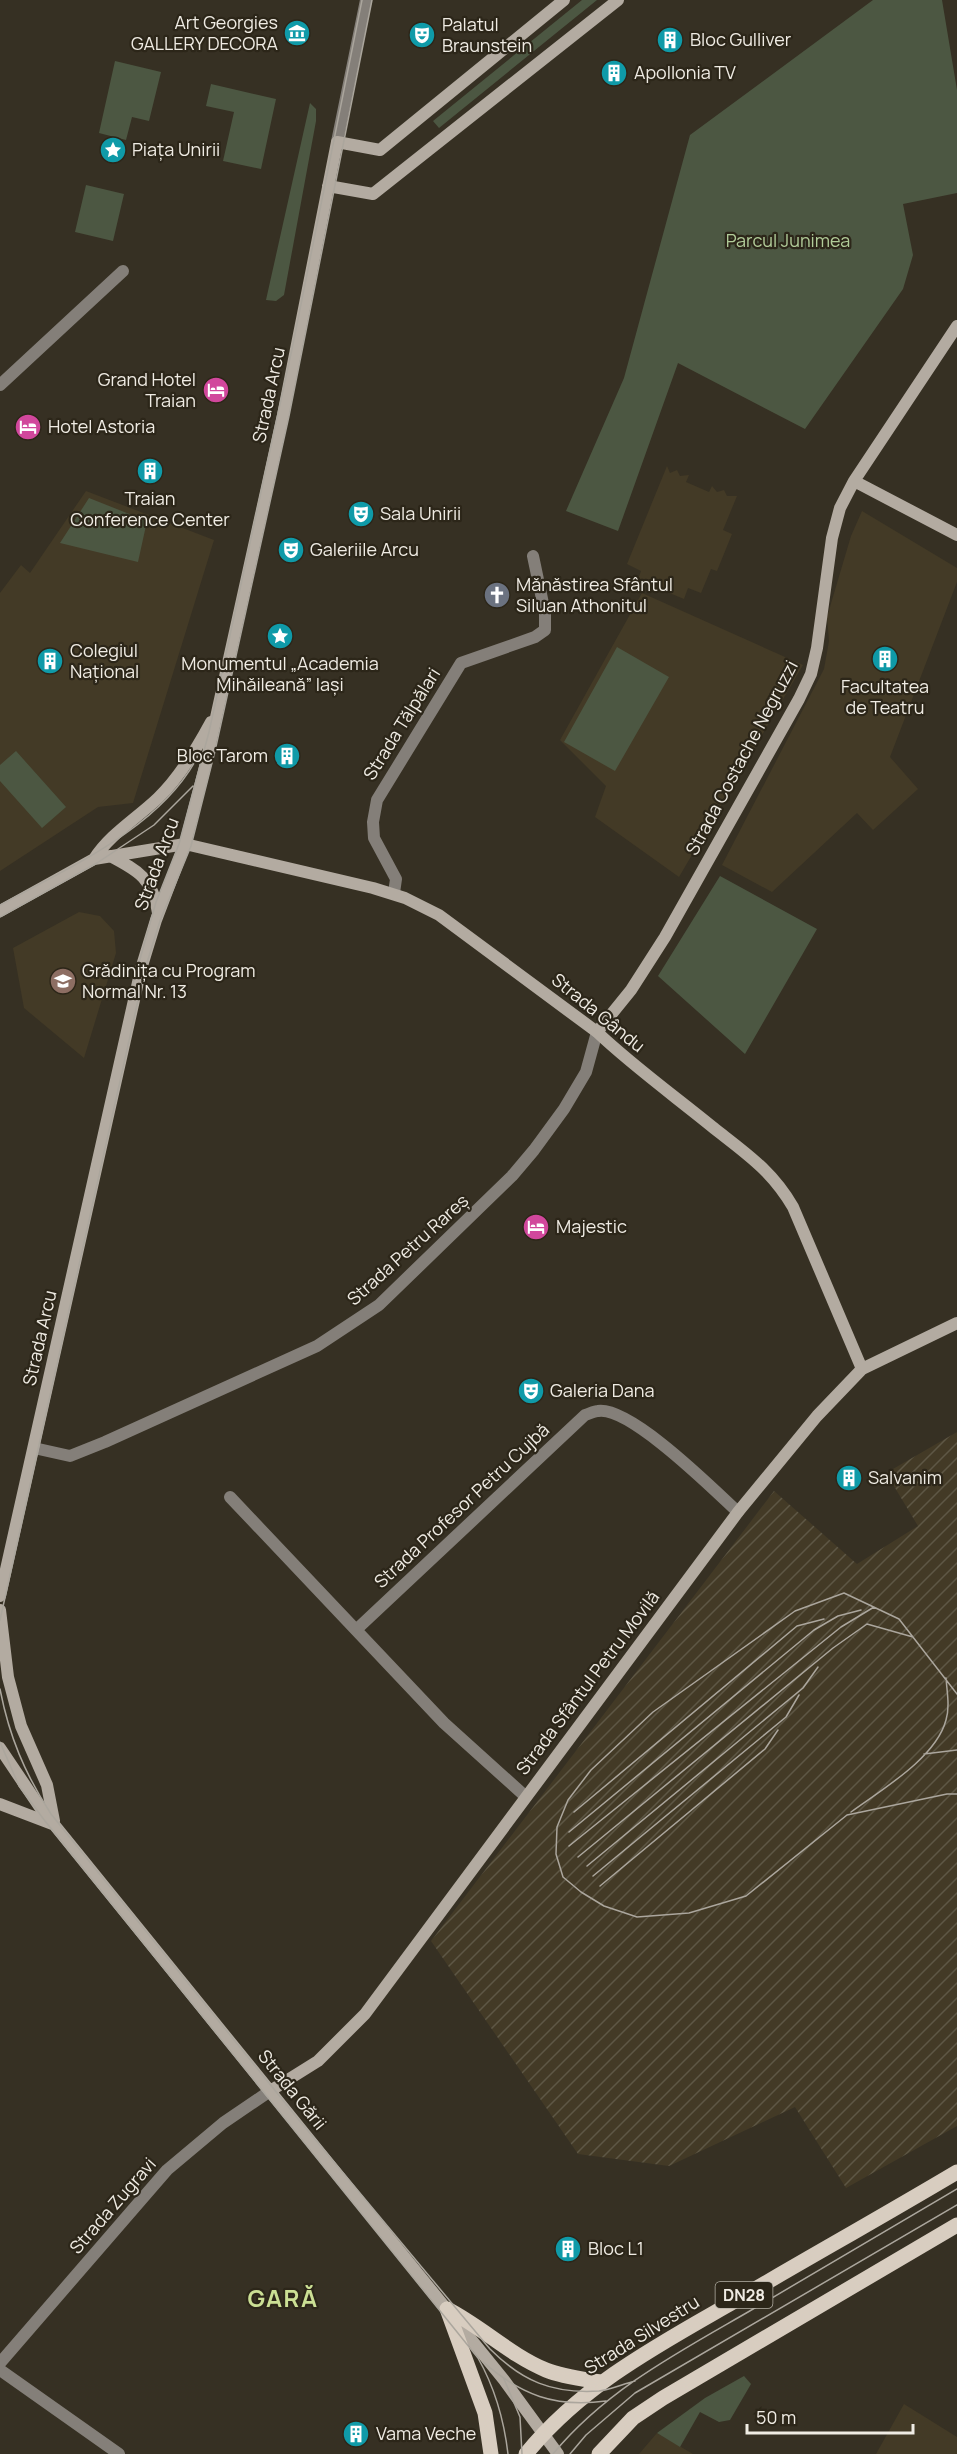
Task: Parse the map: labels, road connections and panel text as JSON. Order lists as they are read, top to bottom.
{
  "streets": {
    "main road": ["DN28", "Strada Silvestru"],
    "street": [
      "Strada Arcu",
      "Strada Tălpălari",
      "Strada Costache Negruzzi",
      "Strada Gându",
      "Strada Petru Rareș",
      "Strada Profesor Petru Cujbă",
      "Strada Sfântul Petru Movilă",
      "Strada Gării",
      "Strada Zugravi"
    ]
  },
  "crossings": [
    ["Strada Arcu", "Strada Gându"],
    ["Strada Arcu", "Strada Petru Rareș"],
    ["Strada Tălpălari", "Strada Gându"],
    ["Strada Costache Negruzzi", "Strada Gându"],
    ["Strada Costache Negruzzi", "Strada Petru Rareș"],
    ["Strada Gându", "Strada Petru Rareș"],
    ["Strada Gându", "Strada Sfântul Petru Movilă"],
    ["Strada Profesor Petru Cujbă", "Strada Sfântul Petru Movilă"],
    ["Strada Sfântul Petru Movilă", "Strada Gării"],
    ["Strada Sfântul Petru Movilă", "Strada Zugravi"],
    ["Strada Gării", "Strada Zugravi"],
    ["Strada Gării", "DN28"],
    ["Strada Gării", "Strada Silvestru"],
    ["DN28", "Strada Silvestru"]
  ],
  "districts": ["GARĂ"],
  "parks": ["Parcul Junimea"],
  "places": {
    "museum": ["Art Georgies GALLERY DECORA"],
    "theatre": [
      "Palatul Braunstein",
      "Sala Unirii",
      "Galeriile Arcu",
      "Galeria Dana"
    ],
    "building": [
      "Bloc Gulliver",
      "Apollonia TV",
      "Traian Conference Center",
      "Facultatea de Teatru",
      "Colegiul Național",
      "Bloc Tarom",
      "Salvanim",
      "Bloc L1",
      "Vama Veche"
    ],
    "place": ["Piața Unirii", "Monumentul „Academia Mihăileană” Iași"],
    "hotel": ["Grand Hotel Traian", "Hotel Astoria", "Majestic"],
    "church": ["Mănăstirea Sfântul Siluan Athonitul"],
    "school or university": ["Grădinița cu Program Normal Nr. 13"]
  },
  "scale_bar": "50 m"
}
